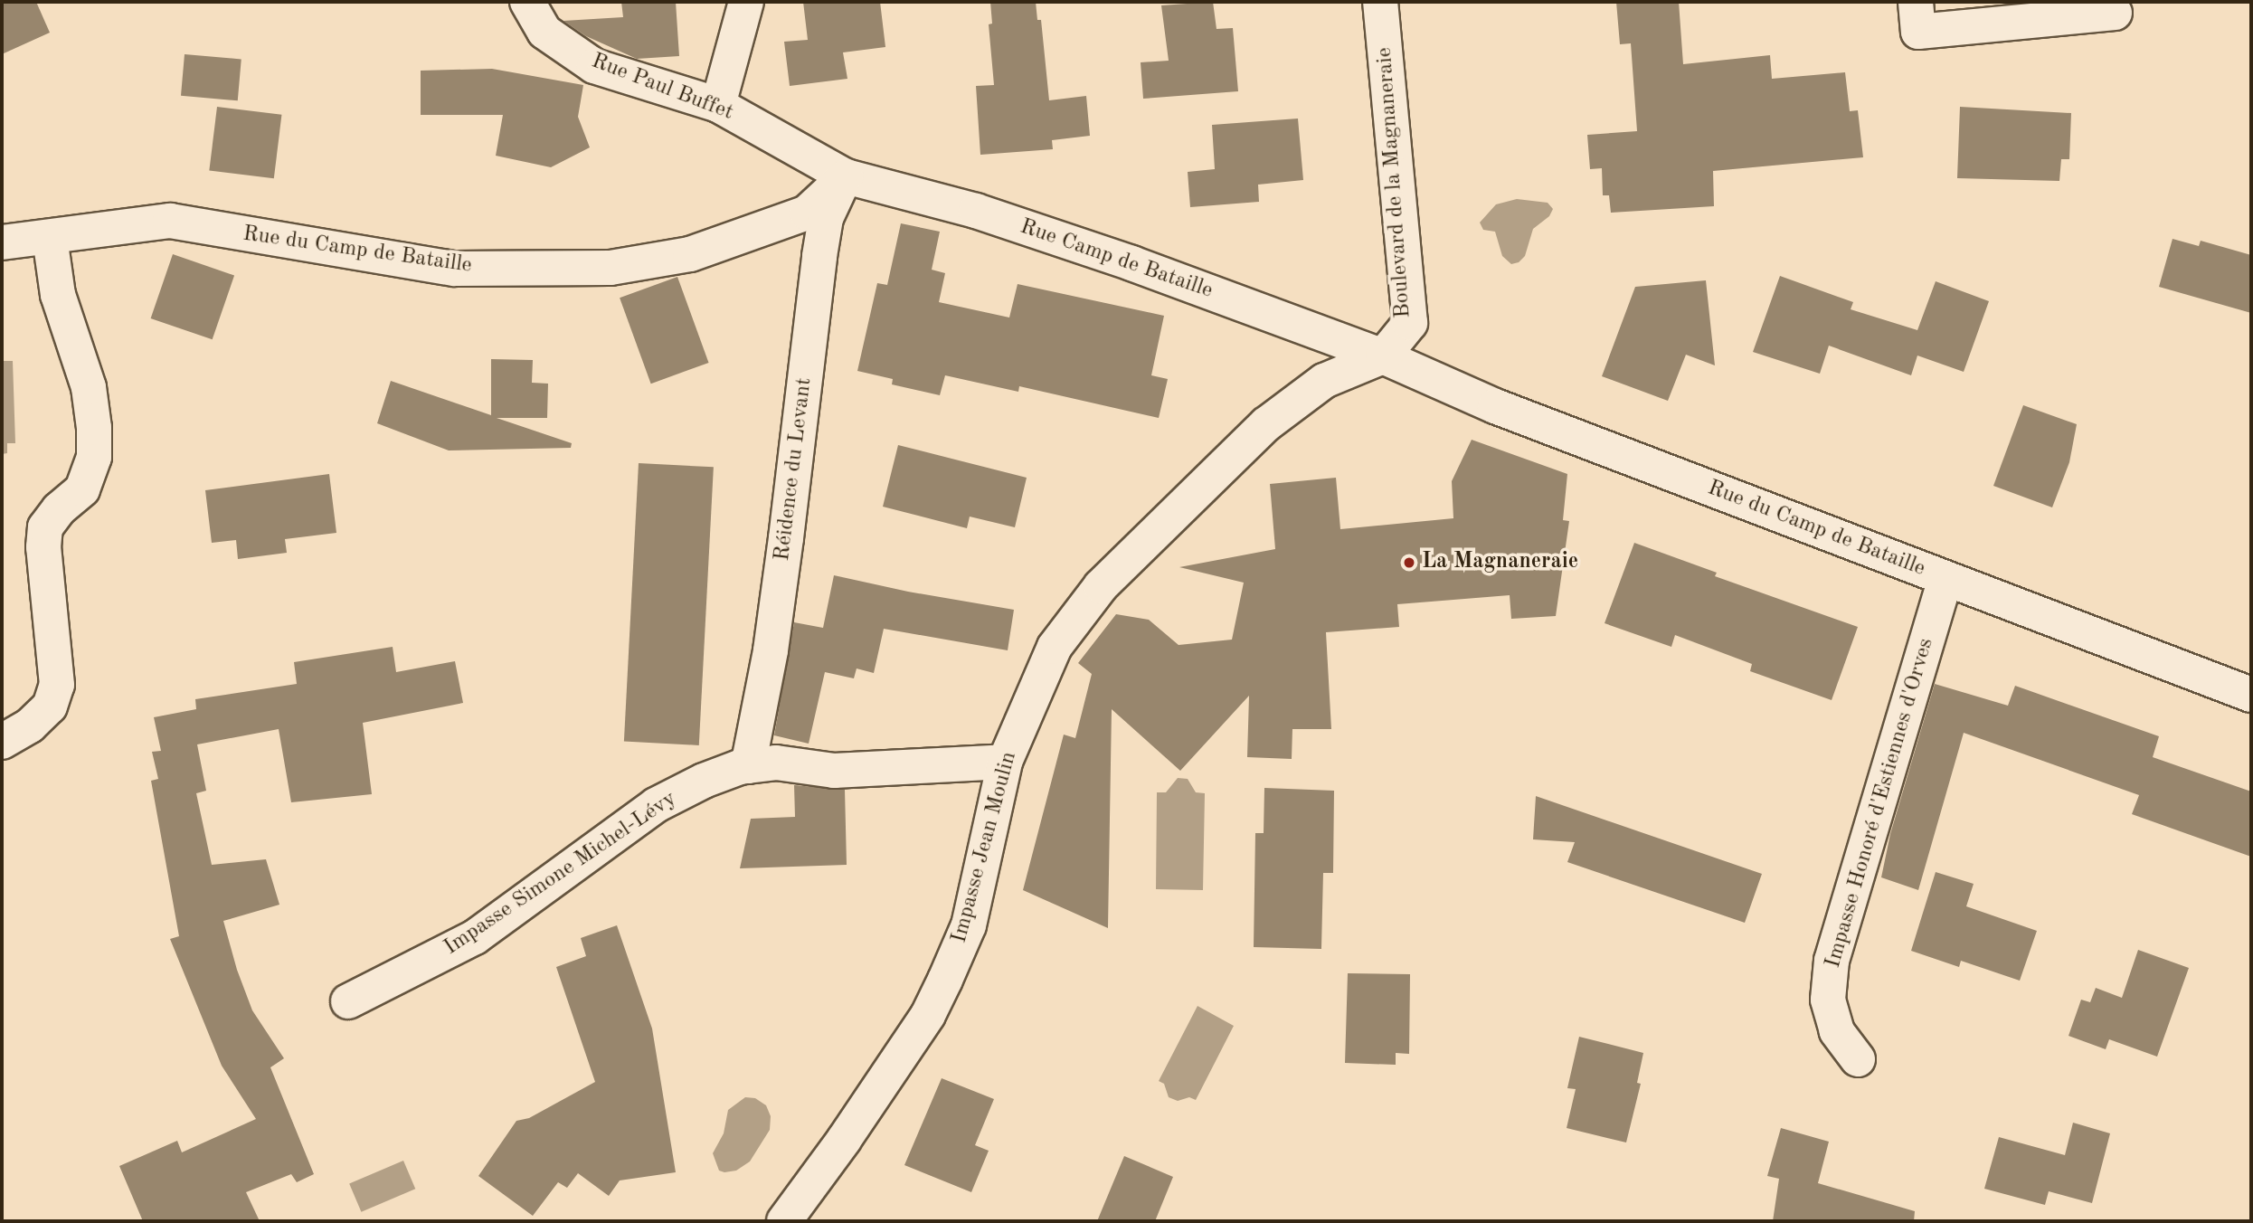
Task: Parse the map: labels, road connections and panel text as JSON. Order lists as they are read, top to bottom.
{
  "streets": {
    "street": [
      "Rue Paul Buffet",
      "Boulevard de la Magnaneraie",
      "Rue du Camp de Bataille",
      "Rue Camp de Bataille",
      "Réidence du Levant",
      "Impasse Honoré d'Estiennes d'Orves",
      "Impasse Jean Moulin",
      "Impasse Simone Michel-Lévy"
    ]
  },
  "crossings": [
    ["Rue Paul Buffet", "Rue du Camp de Bataille"],
    ["Rue Paul Buffet", "Rue Camp de Bataille"],
    ["Rue Paul Buffet", "Réidence du Levant"],
    ["Boulevard de la Magnaneraie", "Rue du Camp de Bataille"],
    ["Boulevard de la Magnaneraie", "Rue Camp de Bataille"],
    ["Boulevard de la Magnaneraie", "Impasse Jean Moulin"],
    ["Rue du Camp de Bataille", "Rue Camp de Bataille"],
    ["Rue du Camp de Bataille", "Réidence du Levant"],
    ["Rue du Camp de Bataille", "Impasse Honoré d'Estiennes d'Orves"],
    ["Rue du Camp de Bataille", "Impasse Jean Moulin"],
    ["Rue Camp de Bataille", "Réidence du Levant"],
    ["Rue Camp de Bataille", "Impasse Jean Moulin"],
    ["Réidence du Levant", "Impasse Simone Michel-Lévy"],
    ["Impasse Jean Moulin", "Impasse Simone Michel-Lévy"]
  ],
  "places": ["La Magnaneraie"]
}
